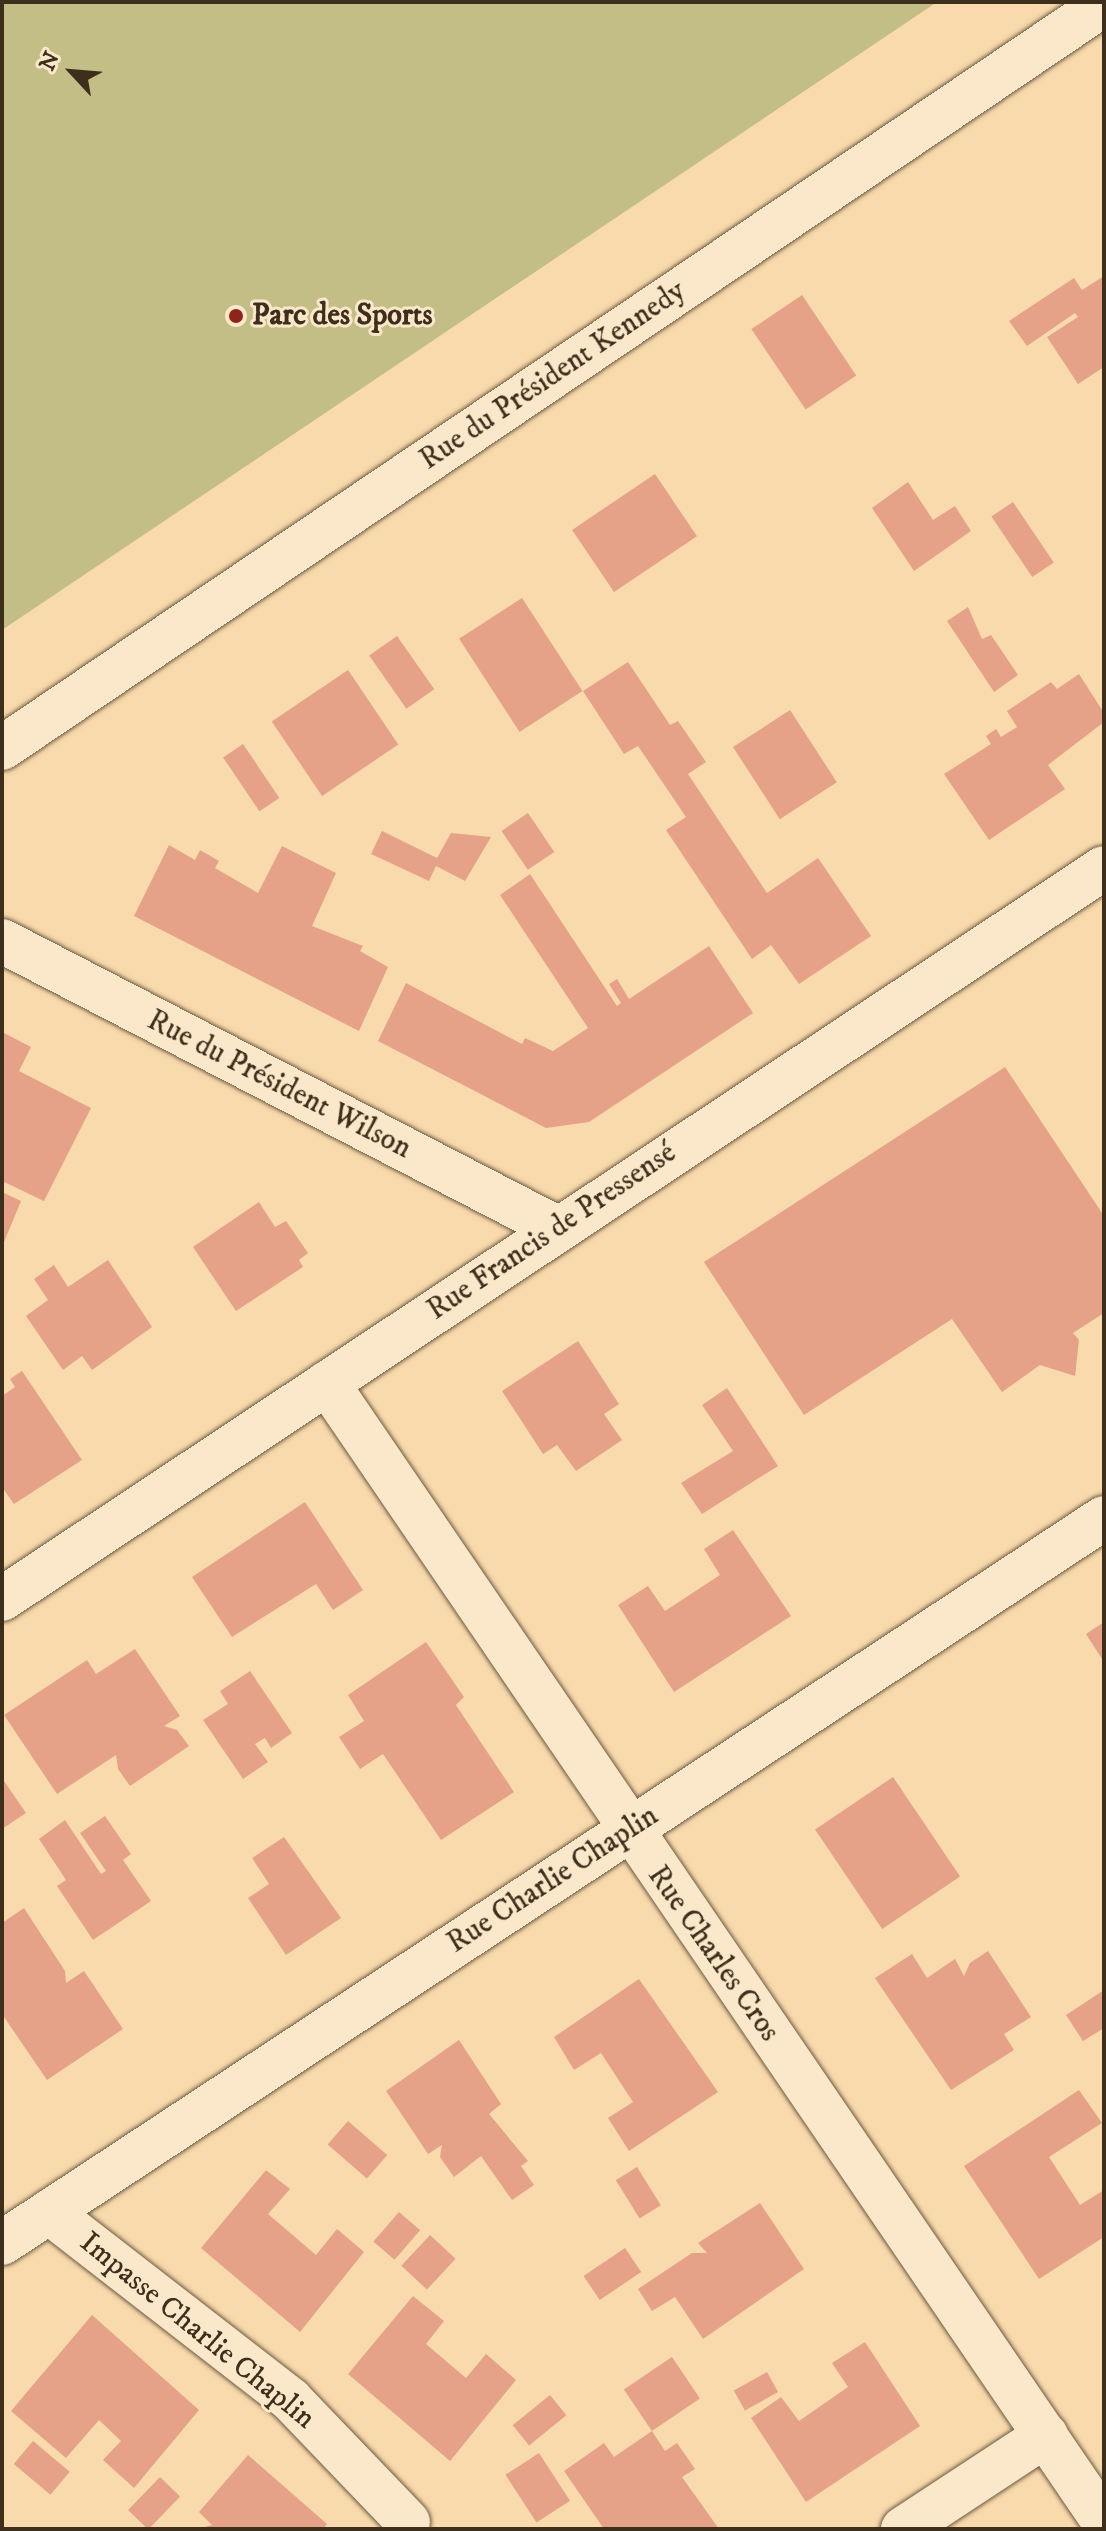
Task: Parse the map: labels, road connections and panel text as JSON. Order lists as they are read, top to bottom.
{
  "streets": {
    "street": [
      "Rue du Président Kennedy",
      "Rue du Président Wilson",
      "Rue Francis de Pressensé",
      "Rue Charlie Chaplin",
      "Rue Charles Cros",
      "Impasse Charlie Chaplin"
    ]
  },
  "crossings": [
    ["Rue du Président Wilson", "Rue Francis de Pressensé"],
    ["Rue Francis de Pressensé", "Rue Charles Cros"],
    ["Rue Charlie Chaplin", "Rue Charles Cros"],
    ["Rue Charlie Chaplin", "Impasse Charlie Chaplin"]
  ],
  "places": ["Parc des Sports"],
  "north": "top left"
}
